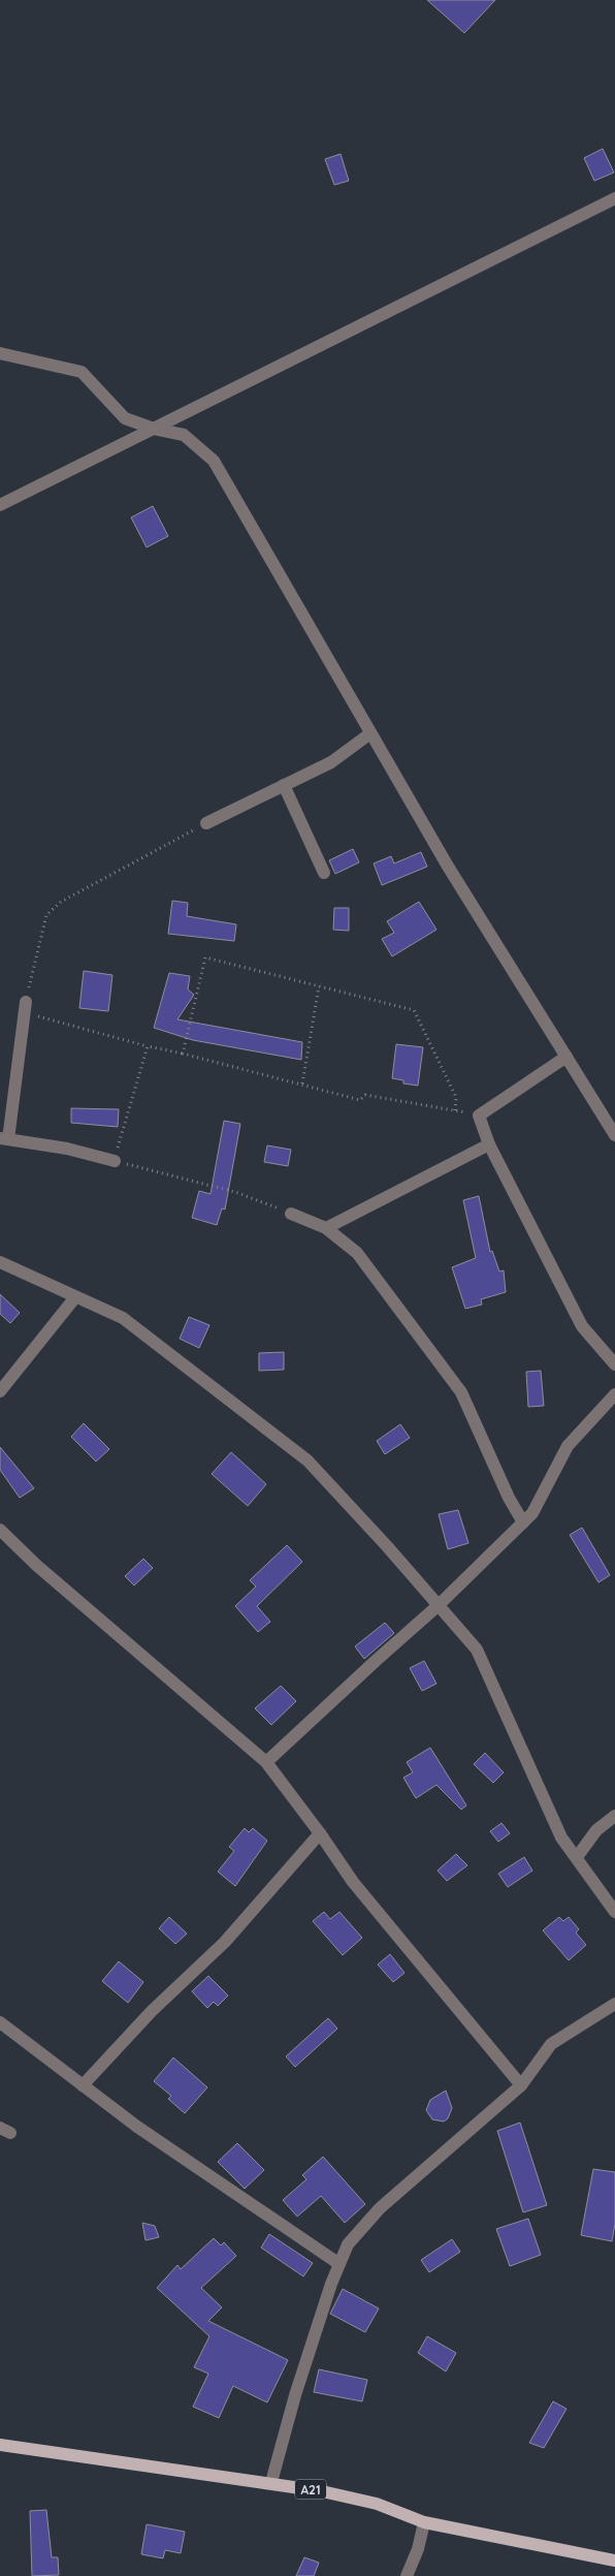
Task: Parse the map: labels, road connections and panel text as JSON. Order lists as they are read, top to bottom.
{
  "streets": {
    "main road": ["A21"]
  }
}
